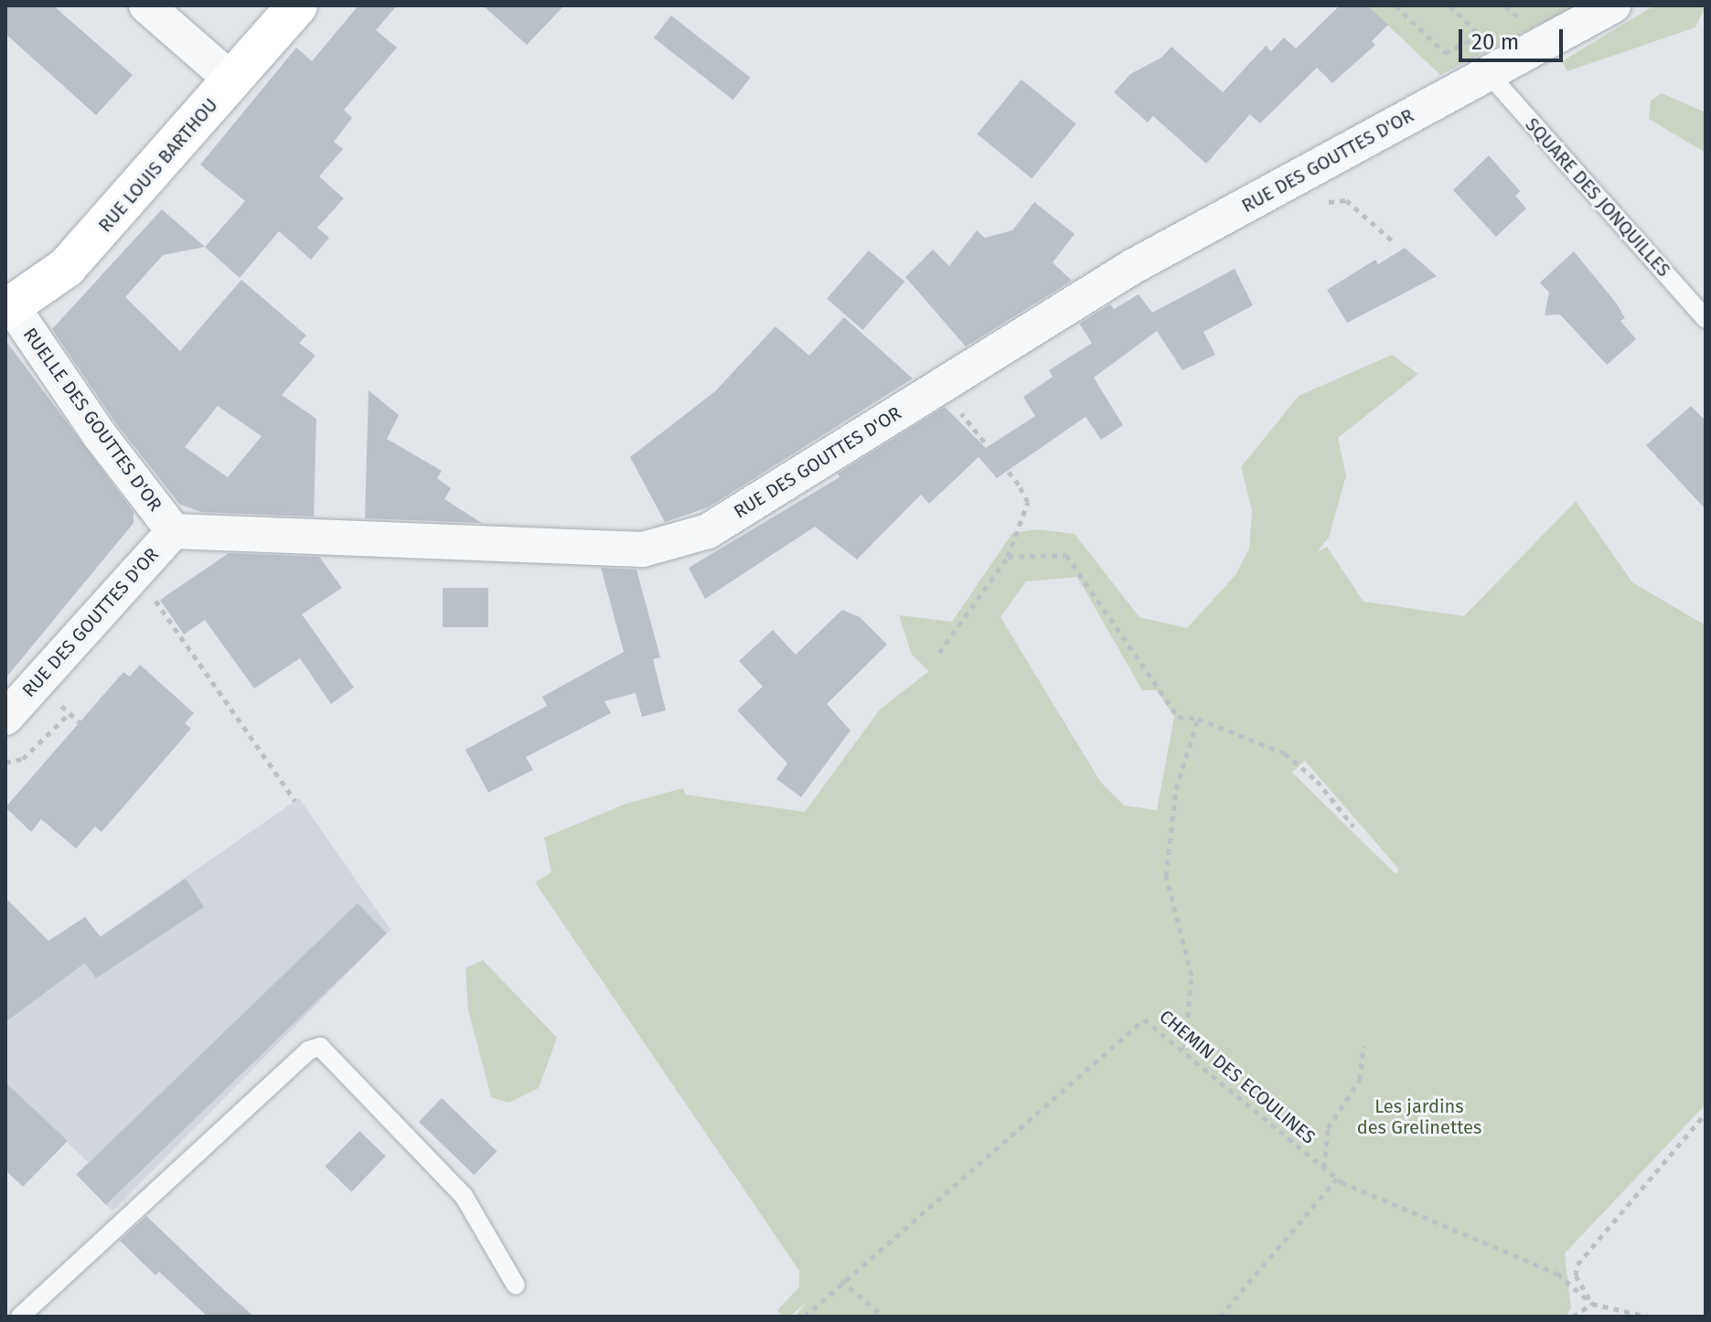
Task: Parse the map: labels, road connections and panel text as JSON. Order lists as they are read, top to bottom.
{
  "streets": {
    "main road": ["RUE LOUIS BARTHOU"],
    "street": ["RUE DES GOUTTES D'OR", "RUELLE DES GOUTTES D'OR"],
    "lane": ["SQUARE DES JONQUILLES"],
    "path": ["CHEMIN DES ECOULINES"]
  },
  "crossings": [
    ["RUE DES GOUTTES D'OR", "SQUARE DES JONQUILLES"],
    ["RUE DES GOUTTES D'OR", "RUELLE DES GOUTTES D'OR"],
    ["RUE LOUIS BARTHOU", "RUELLE DES GOUTTES D'OR"]
  ],
  "parks": ["Les jardins des Grelinettes"],
  "scale_bar": "20 m"
}
